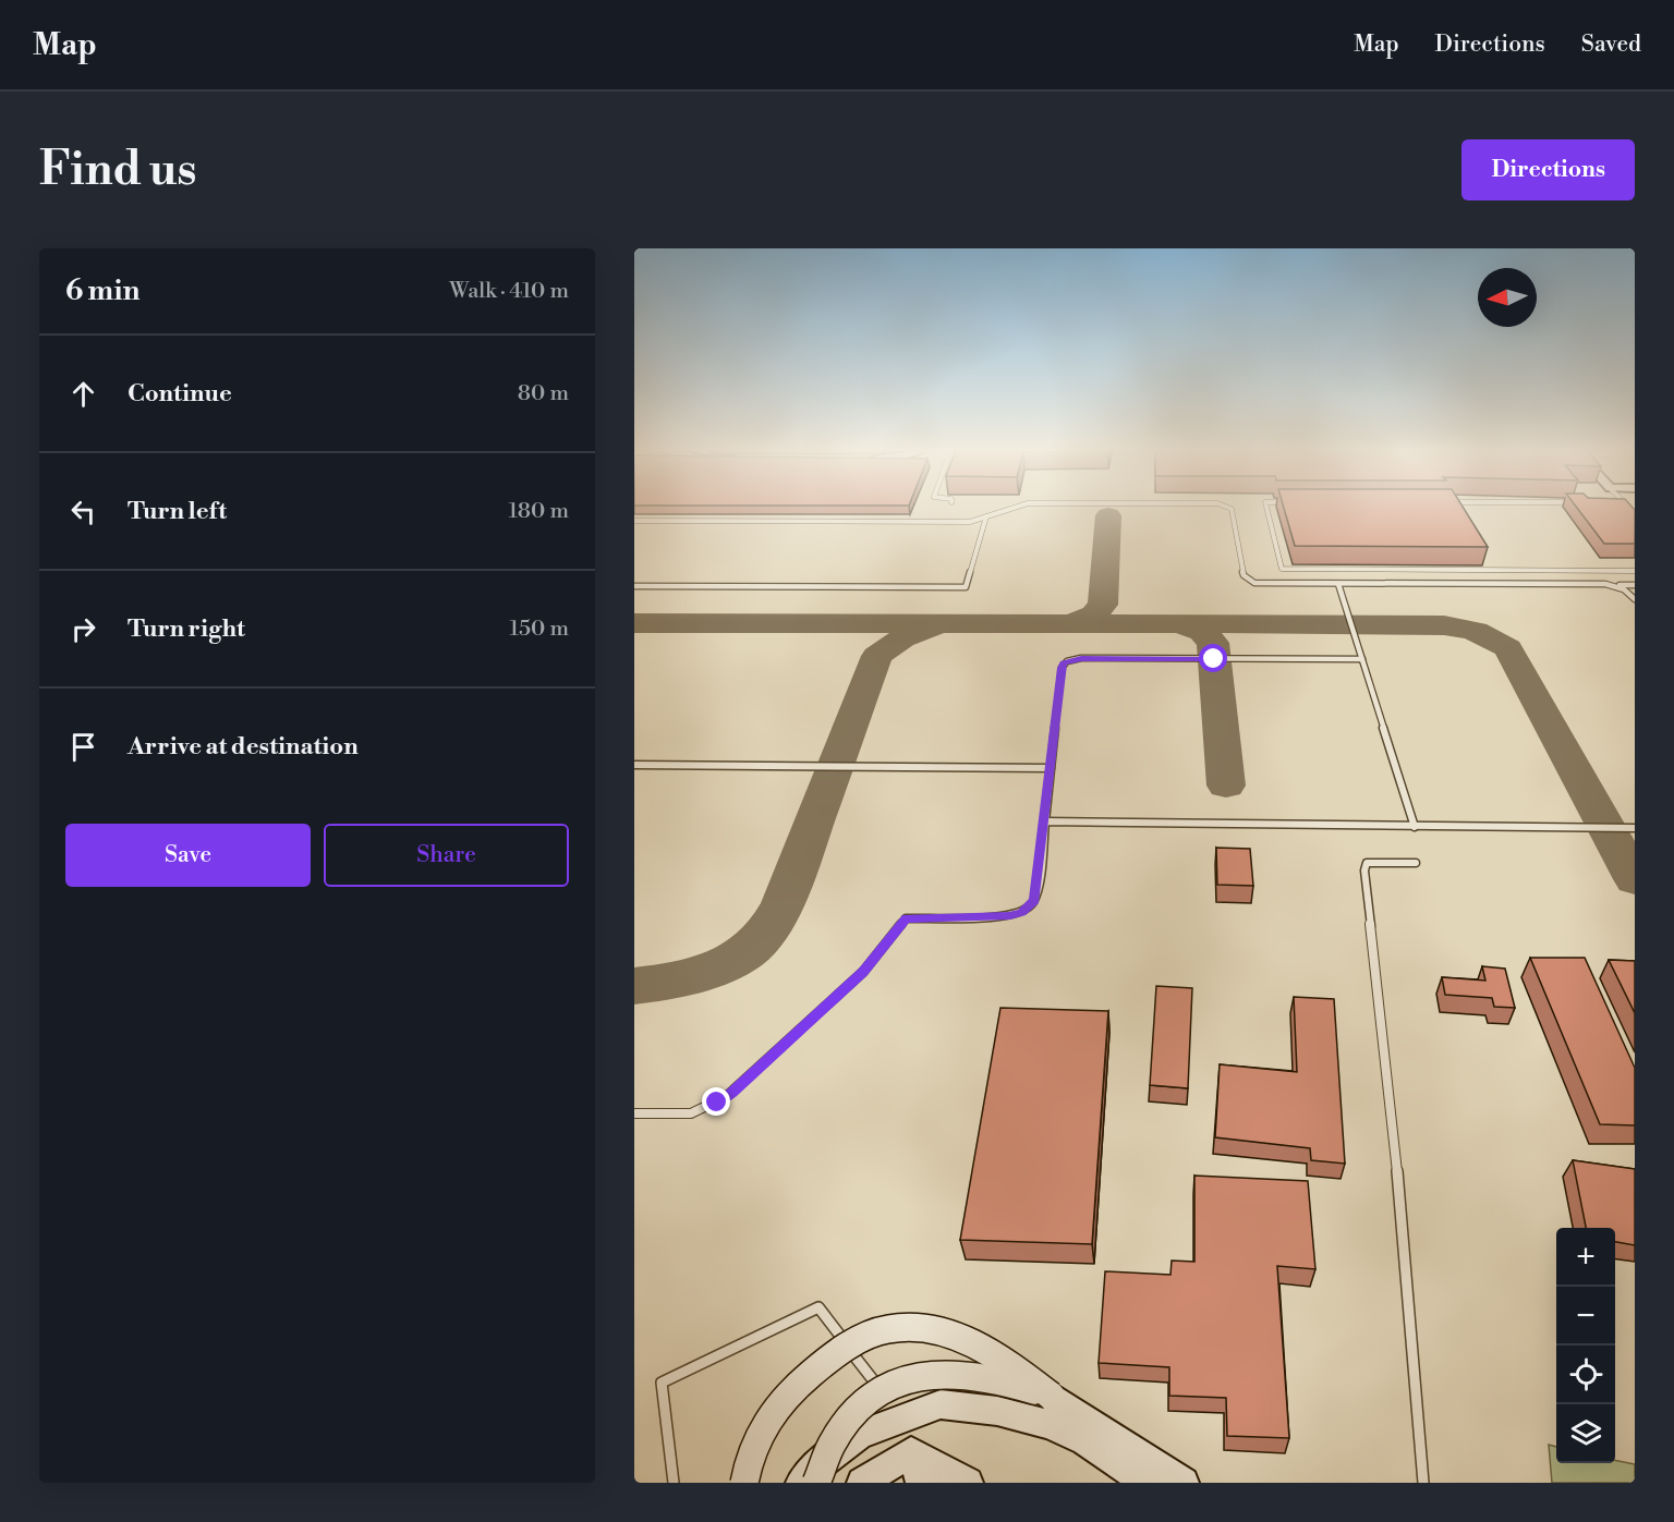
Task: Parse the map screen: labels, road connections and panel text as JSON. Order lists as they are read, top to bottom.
{
  "north": "left",
  "page": {
    "header": "Map",
    "nav": ["Map", "Directions", "Saved"],
    "buttons": [
      "Directions",
      ["Save", "Share"]
    ],
    "title": "Find us",
    "heading": ["6 min", "Walk · 410 m"],
    "list": [
      ["Continue", "80 m"],
      ["Turn left", "180 m"],
      ["Turn right", "150 m"],
      "Arrive at destination"
    ],
    "map_buttons": ["+", "−"]
  }
}
